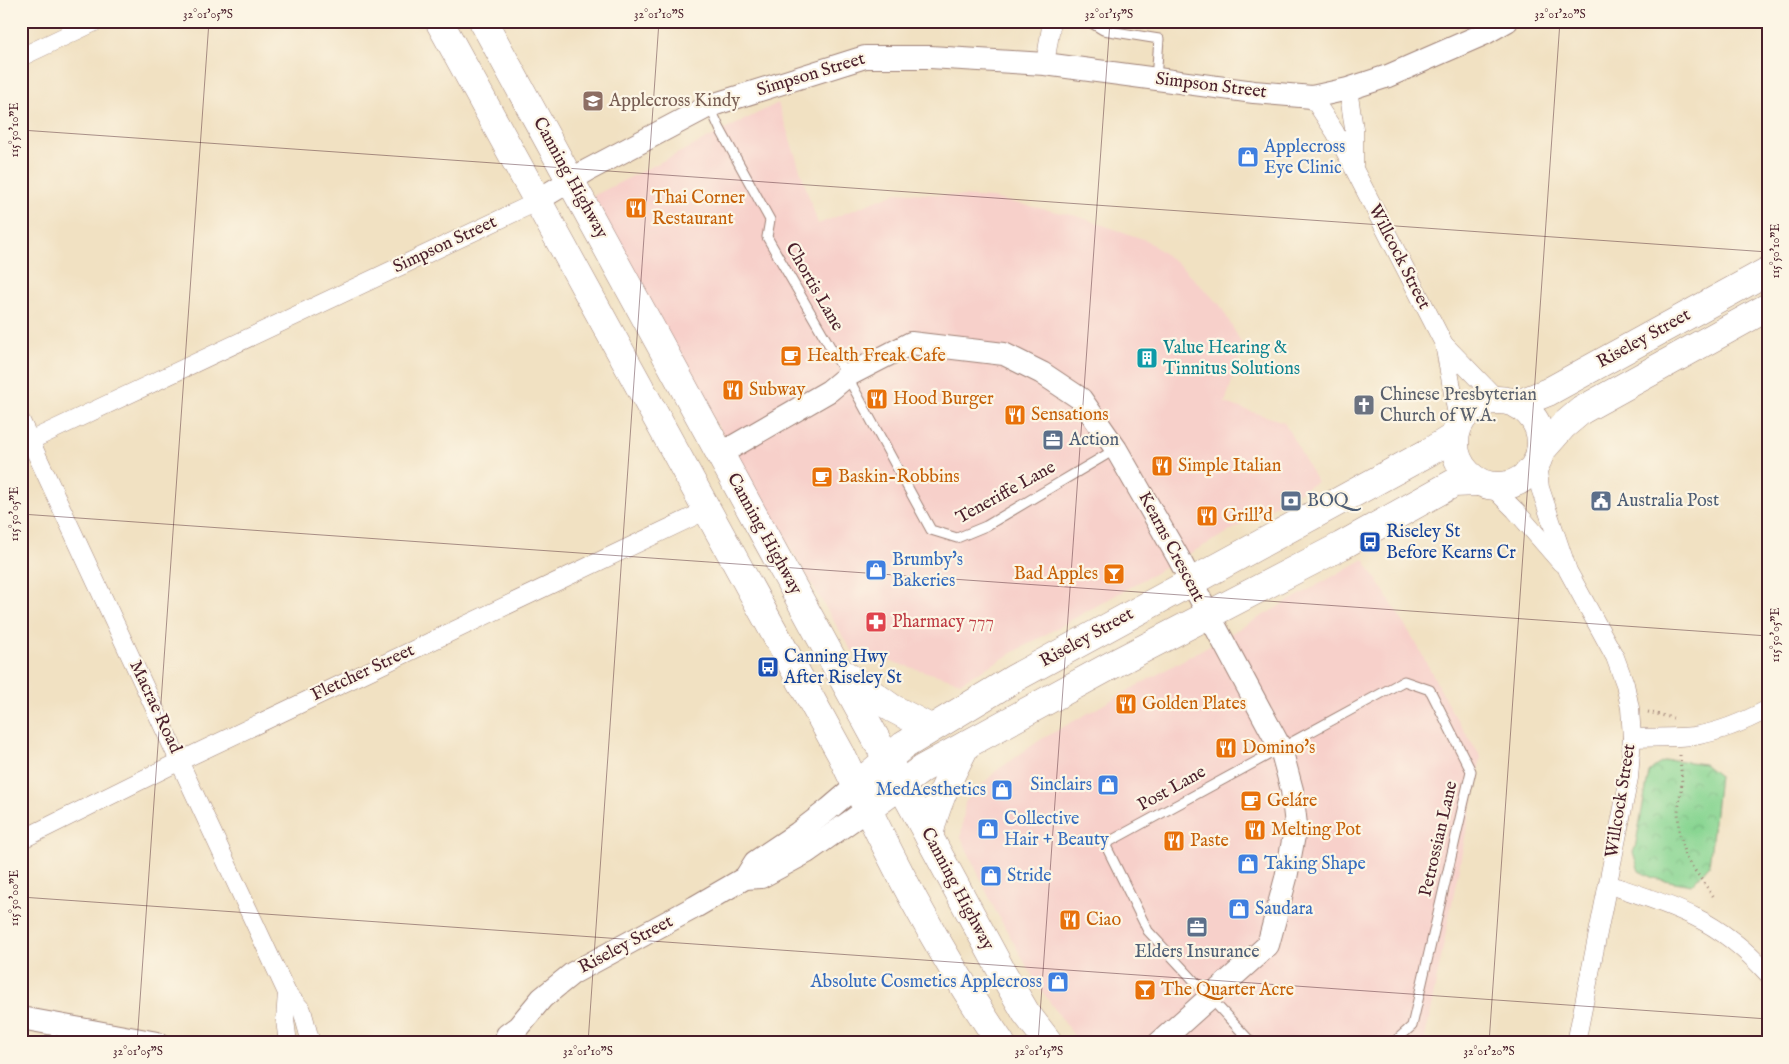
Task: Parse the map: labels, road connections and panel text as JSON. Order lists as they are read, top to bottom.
{
  "streets": {
    "highway": ["Canning Highway", "Riseley Street"],
    "street": [
      "Simpson Street",
      "Willcock Street",
      "Kearns Crescent",
      "Fletcher Street",
      "Macrae Road"
    ],
    "lane": [
      "Chortis Lane",
      "Teneriffe Lane",
      "Post Lane",
      "Petrossian Lane"
    ]
  },
  "crossings": [
    ["Simpson Street", "Canning Highway"],
    ["Simpson Street", "Willcock Street"],
    ["Simpson Street", "Chortis Lane"],
    ["Simpson Street", "Macrae Road"],
    ["Canning Highway", "Riseley Street"],
    ["Canning Highway", "Kearns Crescent"],
    ["Willcock Street", "Riseley Street"],
    ["Chortis Lane", "Teneriffe Lane"],
    ["Chortis Lane", "Kearns Crescent"],
    ["Riseley Street", "Kearns Crescent"],
    ["Teneriffe Lane", "Kearns Crescent"],
    ["Kearns Crescent", "Post Lane"],
    ["Kearns Crescent", "Petrossian Lane"],
    ["Fletcher Street", "Macrae Road"],
    ["Post Lane", "Petrossian Lane"]
  ],
  "places": {
    "school or university": ["Applecross Kindy"],
    "shop": [
      "Applecross Eye Clinic",
      "Brumby's Bakeries",
      "Sinclairs",
      "MedAesthetics",
      "Collective Hair + Beauty",
      "Taking Shape",
      "Stride",
      "Saudara",
      "Absolute Cosmetics Applecross"
    ],
    "restaurant": [
      "Thai Corner Restaurant",
      "Subway",
      "Hood Burger",
      "Sensations",
      "Simple Italian",
      "Grill'd",
      "Golden Plates",
      "Domino's",
      "Melting Pot",
      "Paste",
      "Ciao"
    ],
    "cafe": ["Health Freak Cafe", "Baskin-Robbins", "Geláre"],
    "building": ["Value Hearing & Tinnitus Solutions"],
    "church": ["Chinese Presbyterian Church of W.A."],
    "office": ["Action", "Elders Insurance"],
    "bank": ["BOQ"],
    "public building": ["Australia Post"],
    "bus stop": ["Riseley St Before Kearns Cr", "Canning Hwy After Riseley St"],
    "bar": ["Bad Apples", "The Quarter Acre"],
    "pharmacy": ["Pharmacy 777"]
  },
  "coordinates": [
    "32°01'05\"S",
    "32°01'10\"S",
    "32°01'15\"S",
    "32°01'20\"S",
    "115°50'10\"E",
    "115°50'05\"E",
    "115°50'00\"E"
  ]
}
